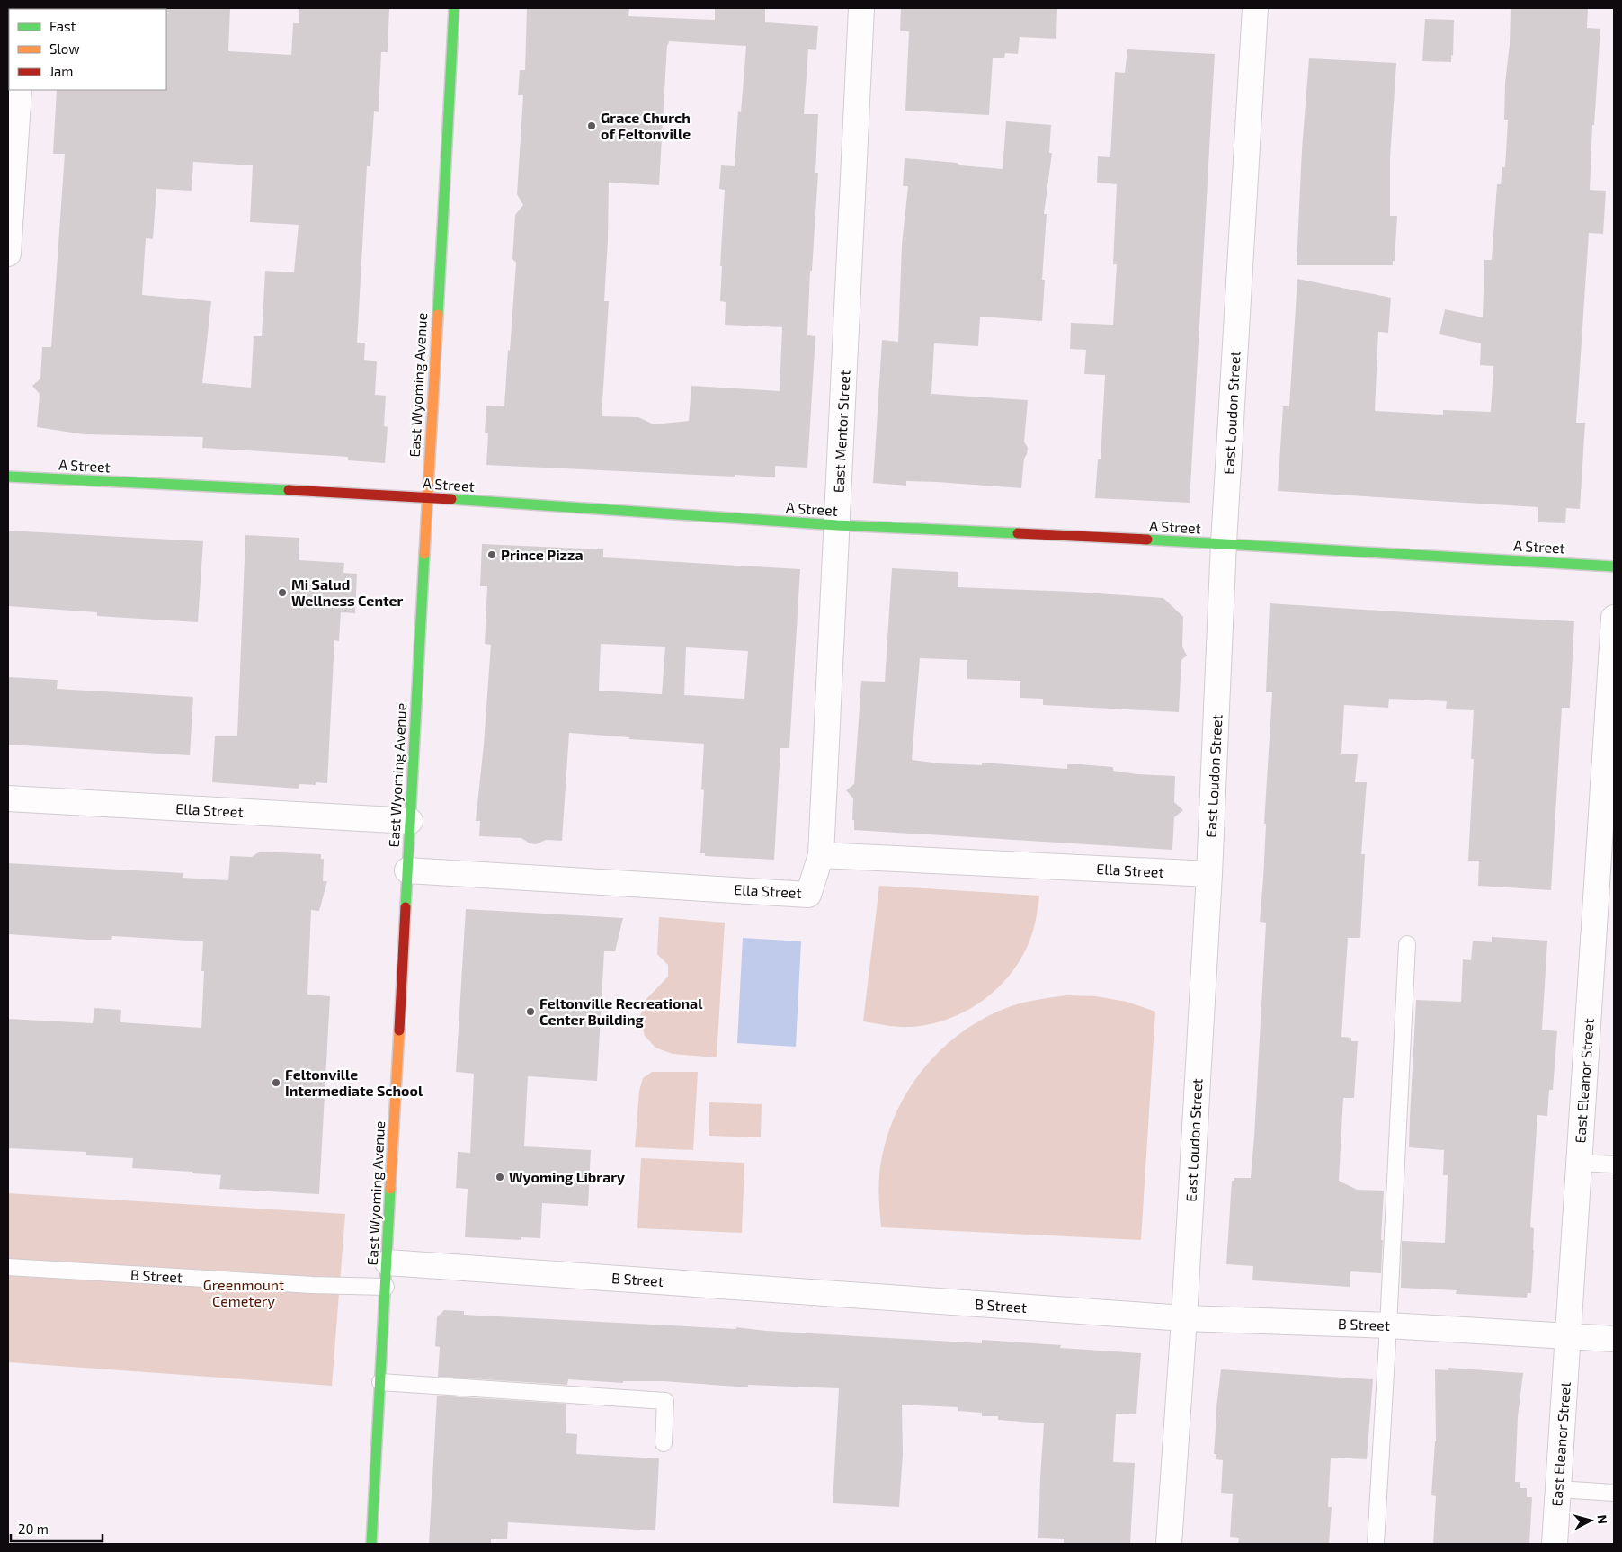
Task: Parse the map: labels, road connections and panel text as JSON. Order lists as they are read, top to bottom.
{
  "streets": {
    "street": [
      "East Wyoming Avenue",
      "East Loudon Street",
      "East Mentor Street",
      "A Street",
      "Ella Street",
      "East Eleanor Street",
      "B Street"
    ]
  },
  "crossings": [
    ["East Wyoming Avenue", "A Street"],
    ["East Wyoming Avenue", "Ella Street"],
    ["East Wyoming Avenue", "B Street"],
    ["East Loudon Street", "A Street"],
    ["East Loudon Street", "Ella Street"],
    ["East Loudon Street", "B Street"],
    ["East Mentor Street", "A Street"],
    ["East Mentor Street", "Ella Street"],
    ["East Eleanor Street", "B Street"]
  ],
  "parks": ["Greenmount Cemetery"],
  "places": [
    "Grace Church of Feltonville",
    "Prince Pizza",
    "Mi Salud Wellness Center",
    "Feltonville Recreational Center Building",
    "Feltonville Intermediate School",
    "Wyoming Library"
  ],
  "legend": ["Fast", "Slow", "Jam"],
  "scale_bar": "20 m",
  "north": "right"
}
